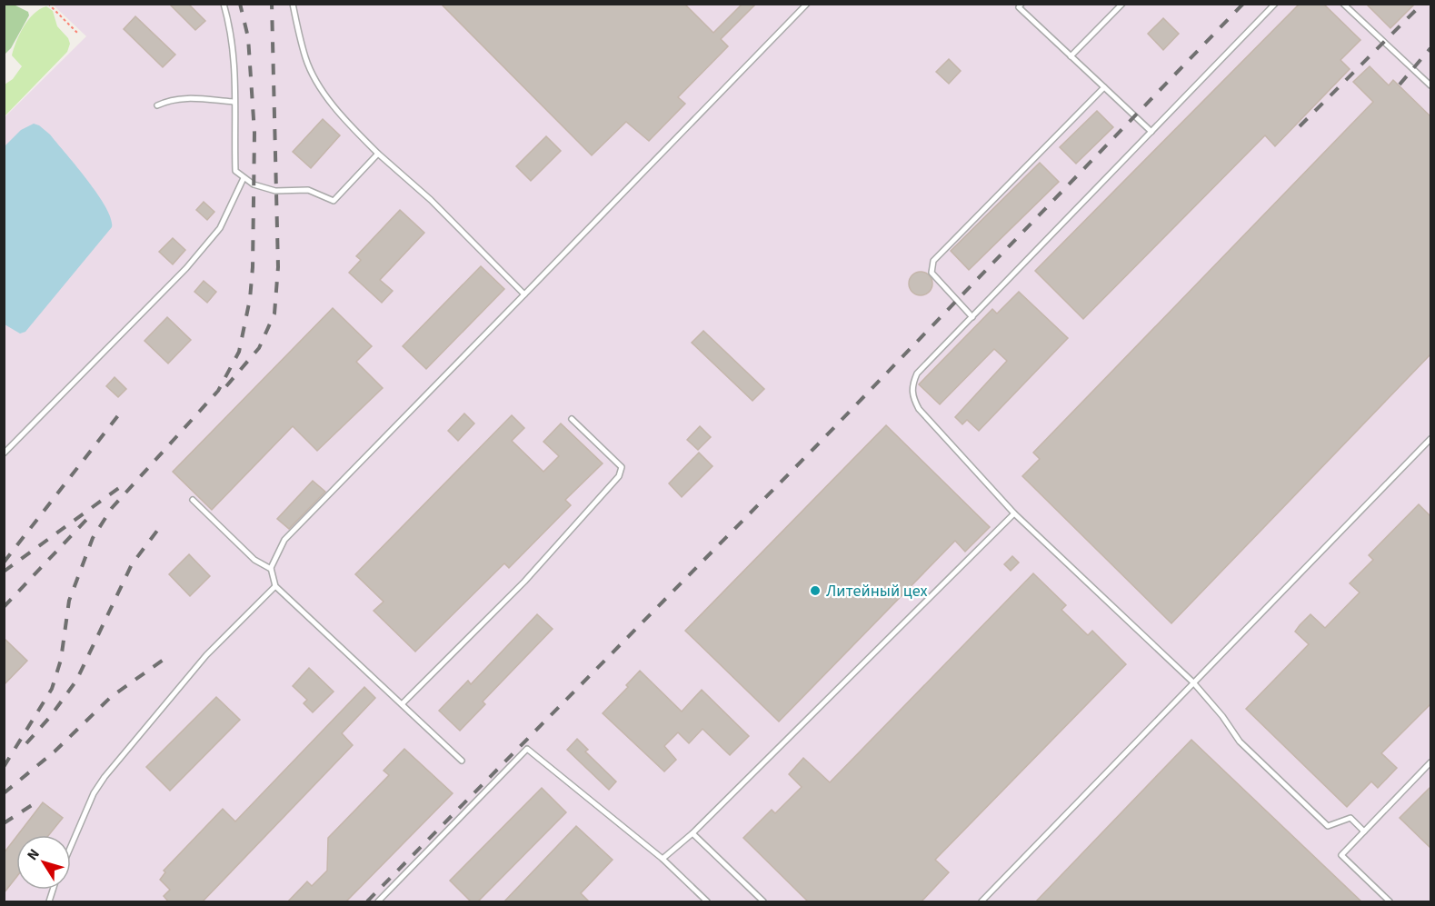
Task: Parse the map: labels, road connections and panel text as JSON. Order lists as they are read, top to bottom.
{
  "places": ["Литейный цех"],
  "north": "top left"
}
